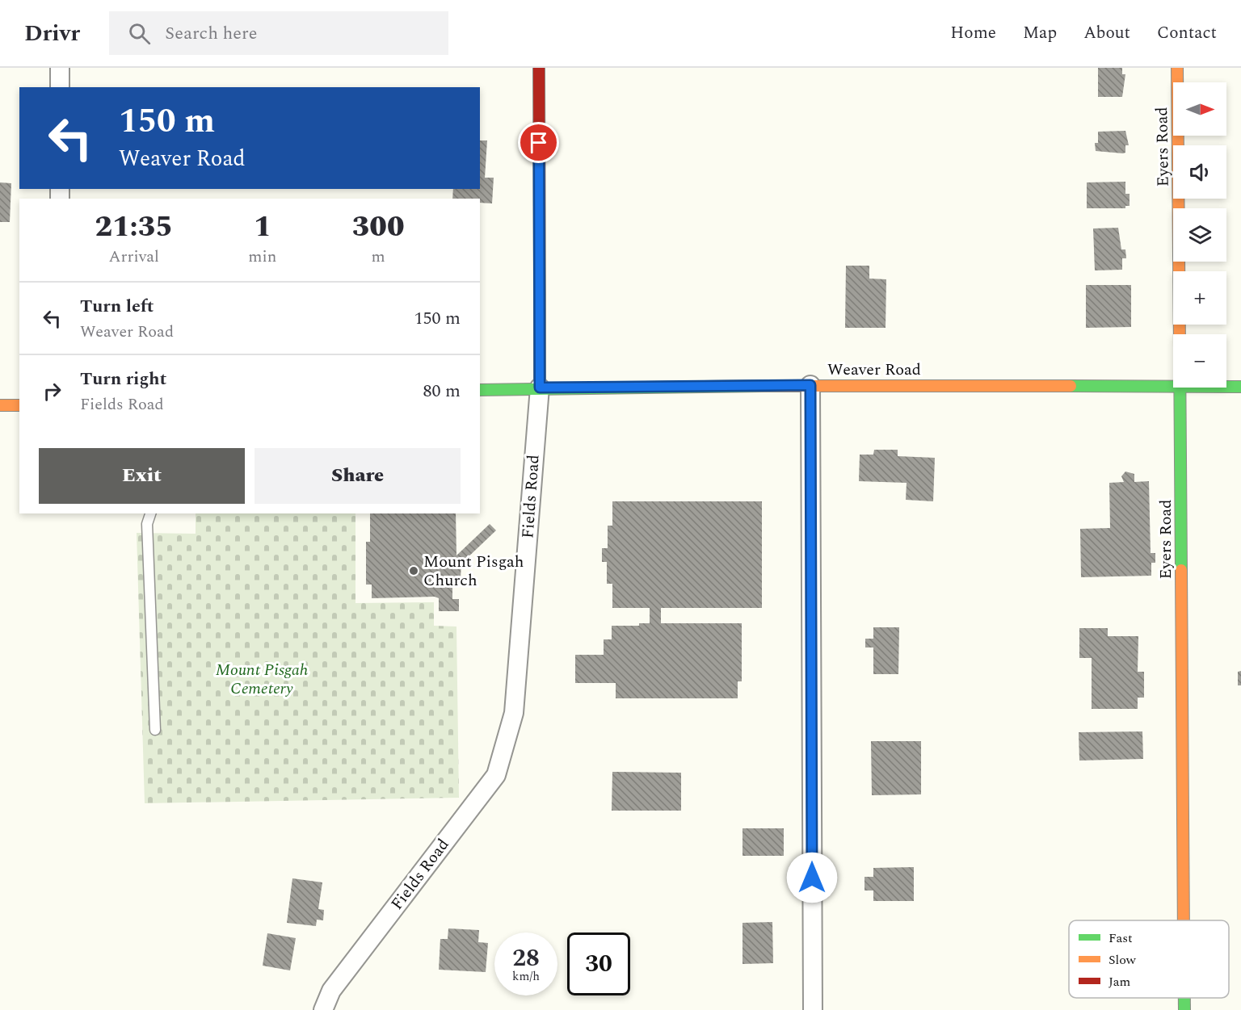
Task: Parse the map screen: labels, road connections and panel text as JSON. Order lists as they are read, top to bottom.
{
  "streets": {
    "street": ["Eyers Road", "Weaver Road", "Fields Road"]
  },
  "crossings": [
    ["Weaver Road", "Fields Road"]
  ],
  "parks": ["Mount Pisgah Cemetery"],
  "places": ["Mount Pisgah Church"],
  "legend": ["Fast", "Slow", "Jam"],
  "north": "right",
  "page": {
    "header": "Drivr",
    "search": "Search here",
    "nav": [
      "Home",
      "Map",
      "About",
      "Contact"
    ],
    "map_buttons": ["+", "−"],
    "turn": ["150 m", "Weaver Road"],
    "eta": [
      "21:35",
      "Arrival",
      "1",
      "min",
      "300",
      "m"
    ],
    "list": [
      {
        "name": "Turn left",
        "note": "Weaver Road",
        "value": "150 m"
      },
      {
        "name": "Turn right",
        "note": "Fields Road",
        "value": "80 m"
      }
    ],
    "buttons": ["Exit", "Share"],
    "speed": "28 km/h",
    "limit": "30"
  }
}
